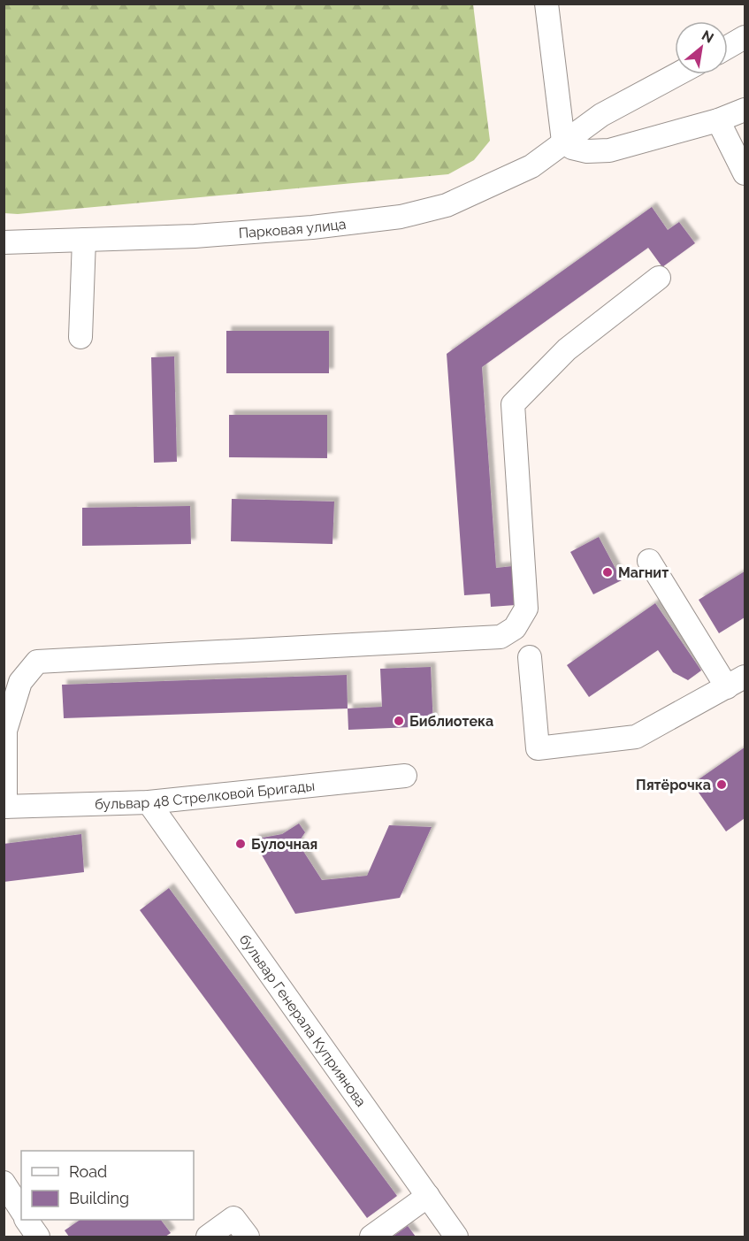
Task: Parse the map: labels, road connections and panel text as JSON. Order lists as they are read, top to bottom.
{
  "streets": {
    "street": ["Парковая улица", "бульвар 48 Стрелковой Бригады", "бульвар Генерала Куприянова"]
  },
  "crossings": [
    ["бульвар 48 Стрелковой Бригады", "бульвар Генерала Куприянова"]
  ],
  "places": [
    "Магнит",
    "Библиотека",
    "Пятёрочка",
    "Булочная"
  ],
  "legend": ["Road", "Building"],
  "north": "top right"
}
